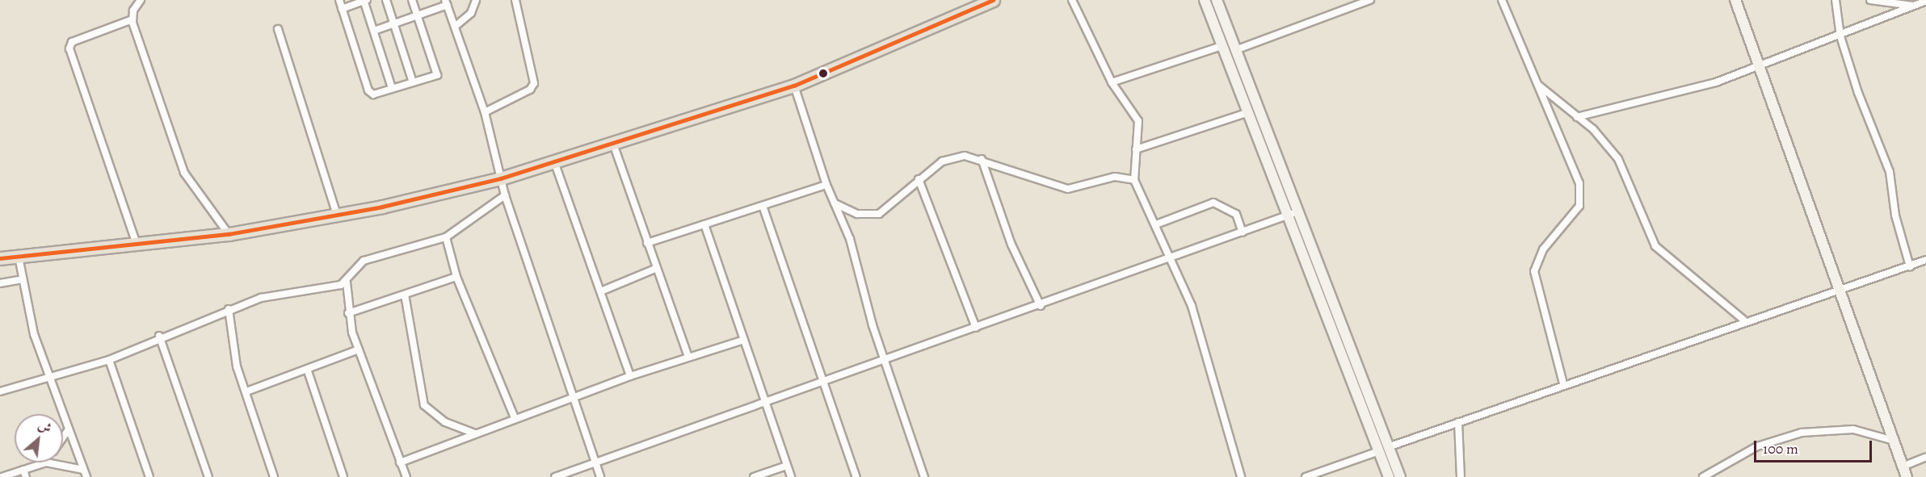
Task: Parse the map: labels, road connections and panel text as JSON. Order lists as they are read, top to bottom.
{
  "scale_bar": "100 m",
  "north": "top right"
}
